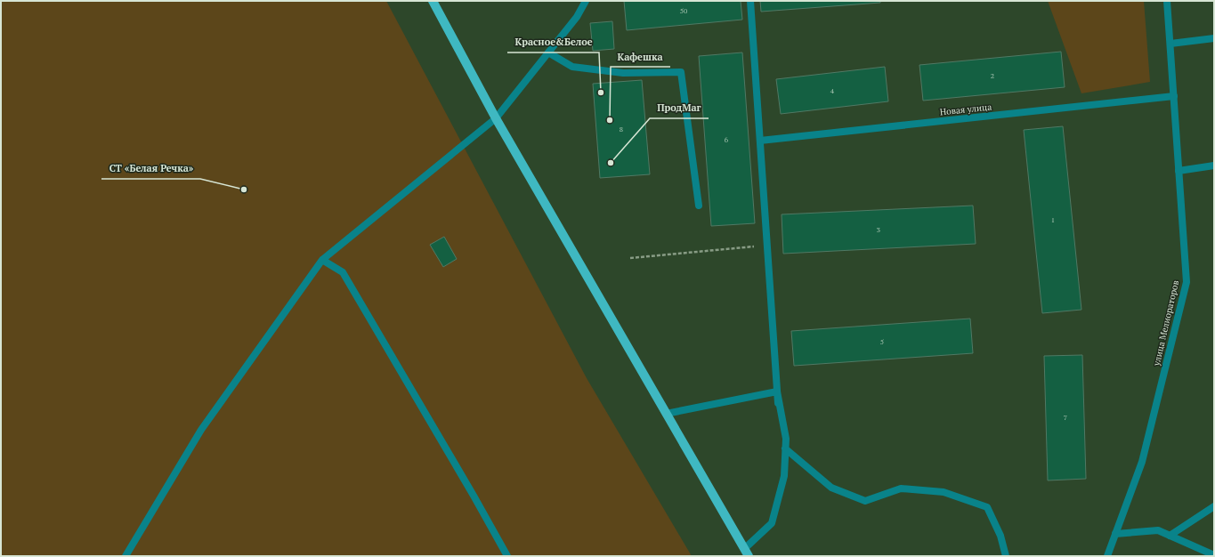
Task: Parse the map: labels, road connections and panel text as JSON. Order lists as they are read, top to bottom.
{
  "streets": {
    "street": ["Новая улица", "улица Мелиораторов"]
  },
  "crossings": [
    ["Новая улица", "улица Мелиораторов"]
  ],
  "places": [
    "Красное&Белое",
    "Кафешка",
    "ПродМаг",
    "СТ «Белая Речка»"
  ],
  "house_numbers": [
    "50",
    "2",
    "4",
    "8",
    "6",
    "1",
    "3",
    "5",
    "7"
  ]
}
